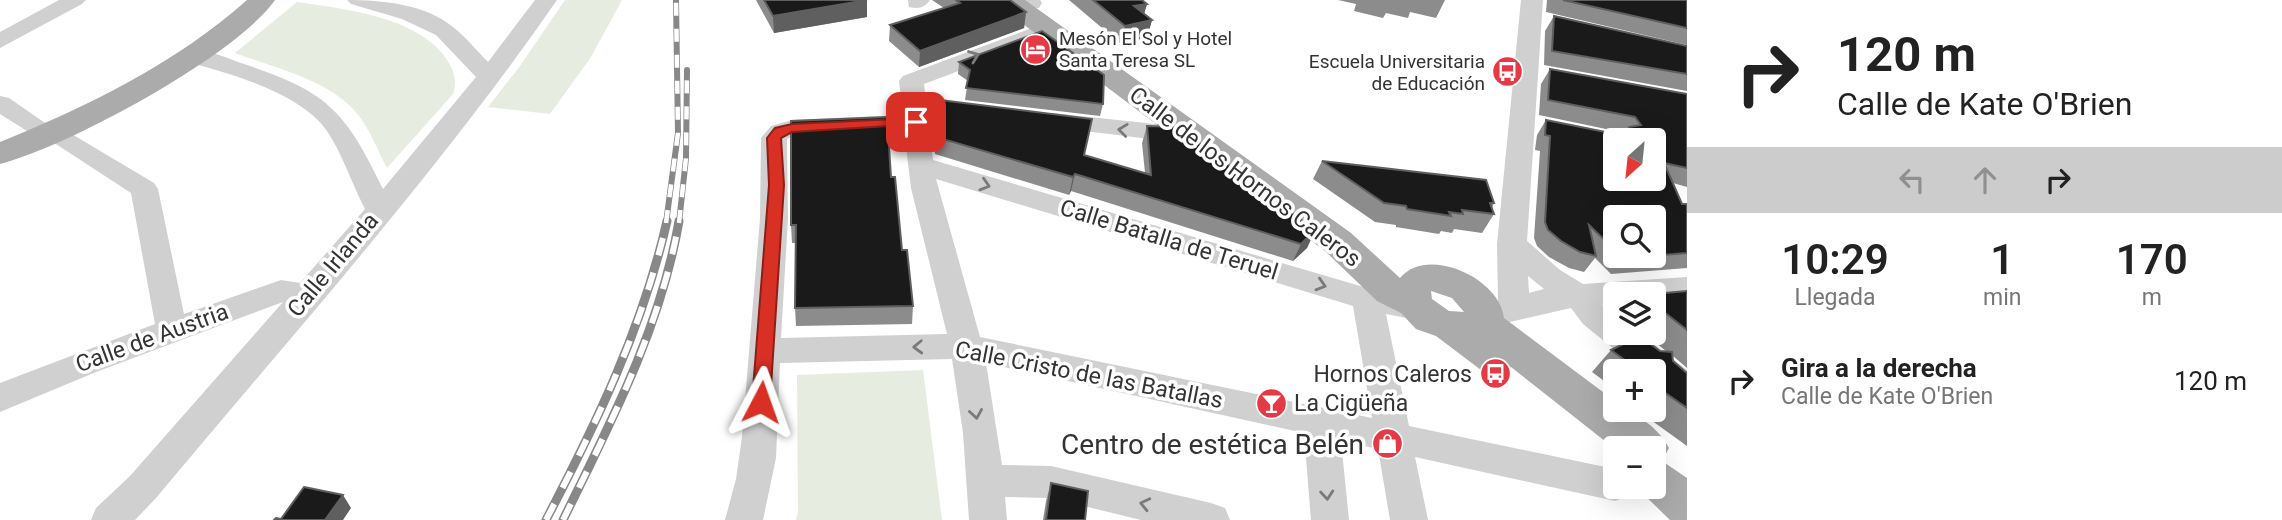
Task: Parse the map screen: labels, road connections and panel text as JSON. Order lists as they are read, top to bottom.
{
  "streets": {
    "main road": ["Calle de los Hornos Caleros"],
    "street": [
      "Calle Batalla de Teruel",
      "Calle Irlanda",
      "Calle de Austria",
      "Calle Cristo de las Batallas"
    ]
  },
  "crossings": [
    ["Calle de los Hornos Caleros", "Calle Batalla de Teruel"],
    ["Calle Irlanda", "Calle de Austria"]
  ],
  "places": {
    "hotel": ["Mesón El Sol y Hotel Santa Teresa SL"],
    "bus stop": ["Escuela Universitaria de Educación", "Hornos Caleros"],
    "bar": ["La Cigüeña"],
    "shop": ["Centro de estética Belén"]
  },
  "north": "bottom left",
  "page": {
    "turn": ["120 m", "Calle de Kate O'Brien"],
    "map_buttons": ["+", "−"],
    "eta": [
      "10:29",
      "Llegada",
      "1",
      "min",
      "170",
      "m"
    ],
    "list": [
      {
        "name": "Gira a la derecha",
        "note": "Calle de Kate O'Brien",
        "value": "120 m"
      }
    ]
  }
}
